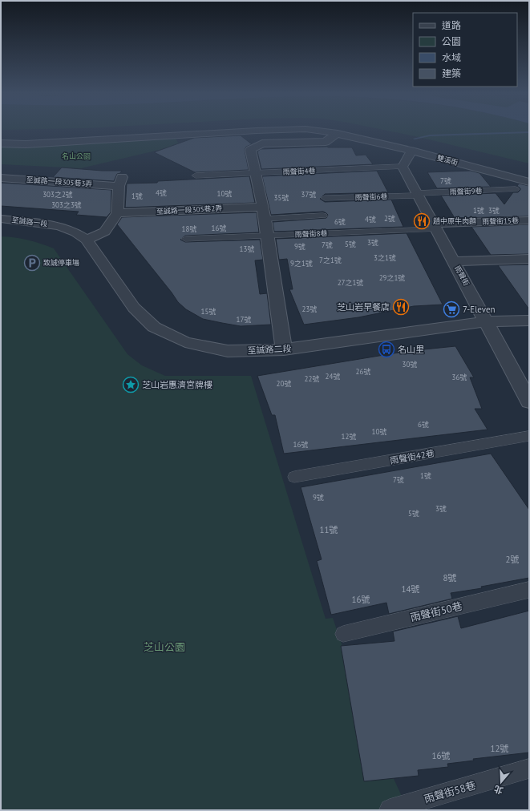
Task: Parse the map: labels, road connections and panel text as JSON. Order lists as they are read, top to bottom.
{
  "streets": {
    "street": [
      "雙溪街",
      "至誠路一段305巷3弄",
      "至誠路一段305巷2弄",
      "雨聲街15巷",
      "至誠路一段",
      "雨聲街",
      "至誠路二段"
    ],
    "lane": [
      "雨聲街4巷",
      "雨聲街9巷",
      "雨聲街6巷",
      "雨聲街8巷",
      "雨聲街42巷",
      "雨聲街50巷",
      "雨聲街58巷"
    ]
  },
  "crossings": [
    ["雨聲街4巷", "雨聲街"],
    ["至誠路一段305巷3弄", "至誠路一段305巷2弄"],
    ["雨聲街9巷", "雨聲街6巷"],
    ["雨聲街9巷", "雨聲街"],
    ["雨聲街6巷", "雨聲街"],
    ["雨聲街15巷", "雨聲街8巷"],
    ["雨聲街15巷", "雨聲街"],
    ["至誠路一段", "至誠路二段"],
    ["雨聲街8巷", "雨聲街"],
    ["雨聲街", "至誠路二段"]
  ],
  "parks": ["名山公園", "芝山公園"],
  "places": {
    "restaurant": ["趙中原牛肉麵", "芝山岩早餐店"],
    "parking": ["致誠停車場"],
    "supermarket": ["7-Eleven"],
    "bus stop": ["名山里"],
    "place": ["芝山岩惠濟宮牌樓"]
  },
  "house_numbers": [
    "7號",
    "4號",
    "10號",
    "303之2號",
    "37號",
    "1號",
    "35號",
    "303之3號",
    "1號",
    "3號",
    "2號",
    "4號",
    "6號",
    "16號",
    "18號",
    "3號",
    "5號",
    "7號",
    "9號",
    "13號",
    "3之1號",
    "7之1號",
    "9之1號",
    "29之1號",
    "27之1號",
    "23號",
    "15號",
    "17號",
    "30號",
    "26號",
    "24號",
    "36號",
    "22號",
    "20號",
    "6號",
    "10號",
    "12號",
    "16號",
    "1號",
    "7號",
    "9號",
    "3號",
    "5號",
    "11號",
    "2號",
    "8號",
    "14號",
    "16號",
    "12號",
    "16號"
  ],
  "legend": [
    "道路",
    "公園",
    "水域",
    "建築"
  ],
  "north": "bottom"
}
